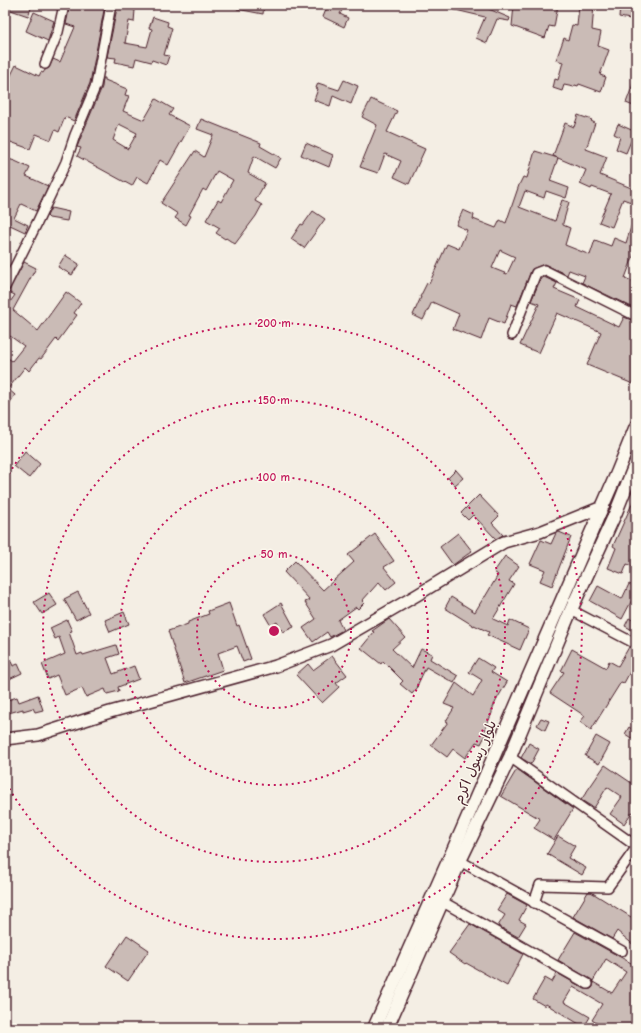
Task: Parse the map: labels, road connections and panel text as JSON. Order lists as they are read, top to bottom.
{
  "streets": {
    "main road": ["بلوار رسول اکرم"]
  },
  "rings": [
    "200 m",
    "150 m",
    "100 m",
    "50 m"
  ]
}
